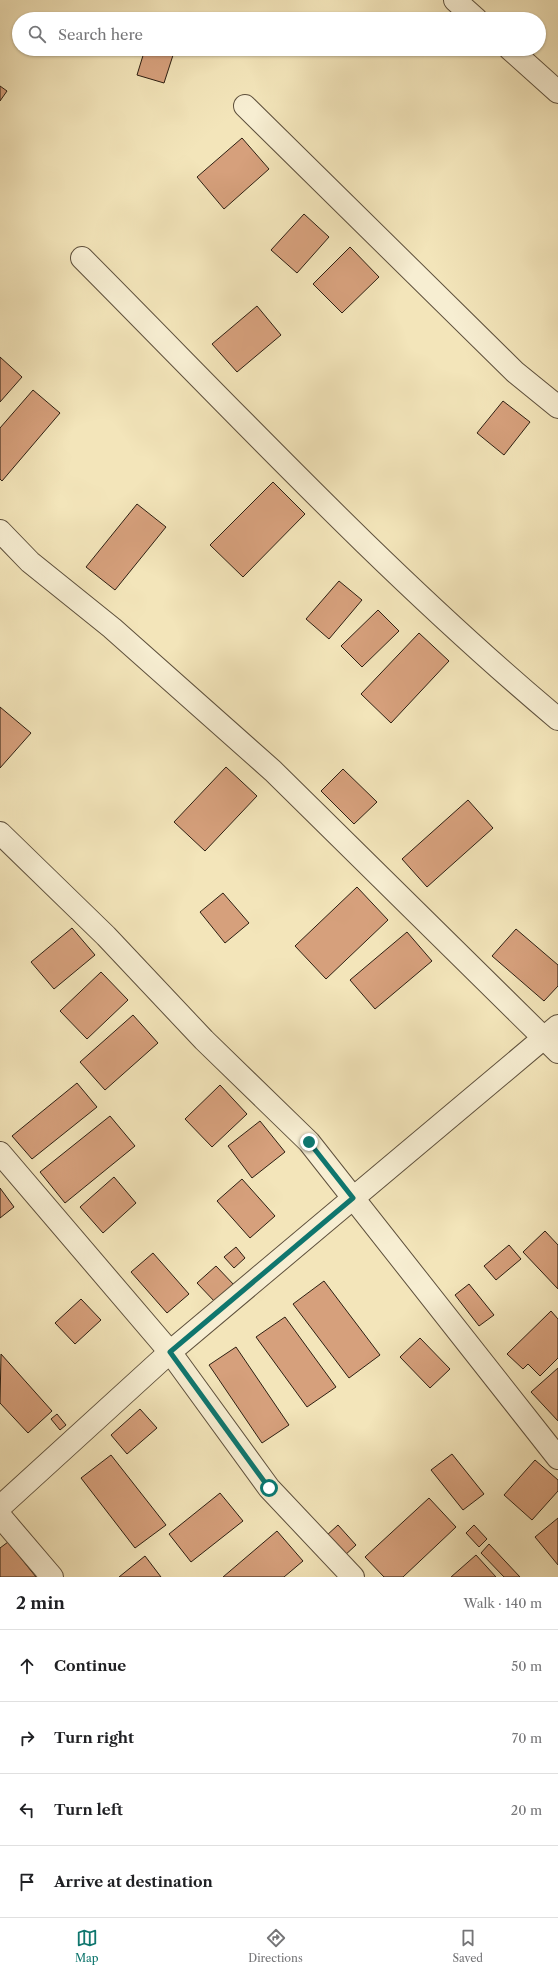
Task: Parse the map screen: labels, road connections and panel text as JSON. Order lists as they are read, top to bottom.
{
  "page": {
    "search": "Search here",
    "heading": ["2 min", "Walk · 140 m"],
    "list": [
      ["Continue", "50 m"],
      ["Turn right", "70 m"],
      ["Turn left", "20 m"],
      "Arrive at destination"
    ],
    "nav": ["Map", "Directions", "Saved"]
  }
}
